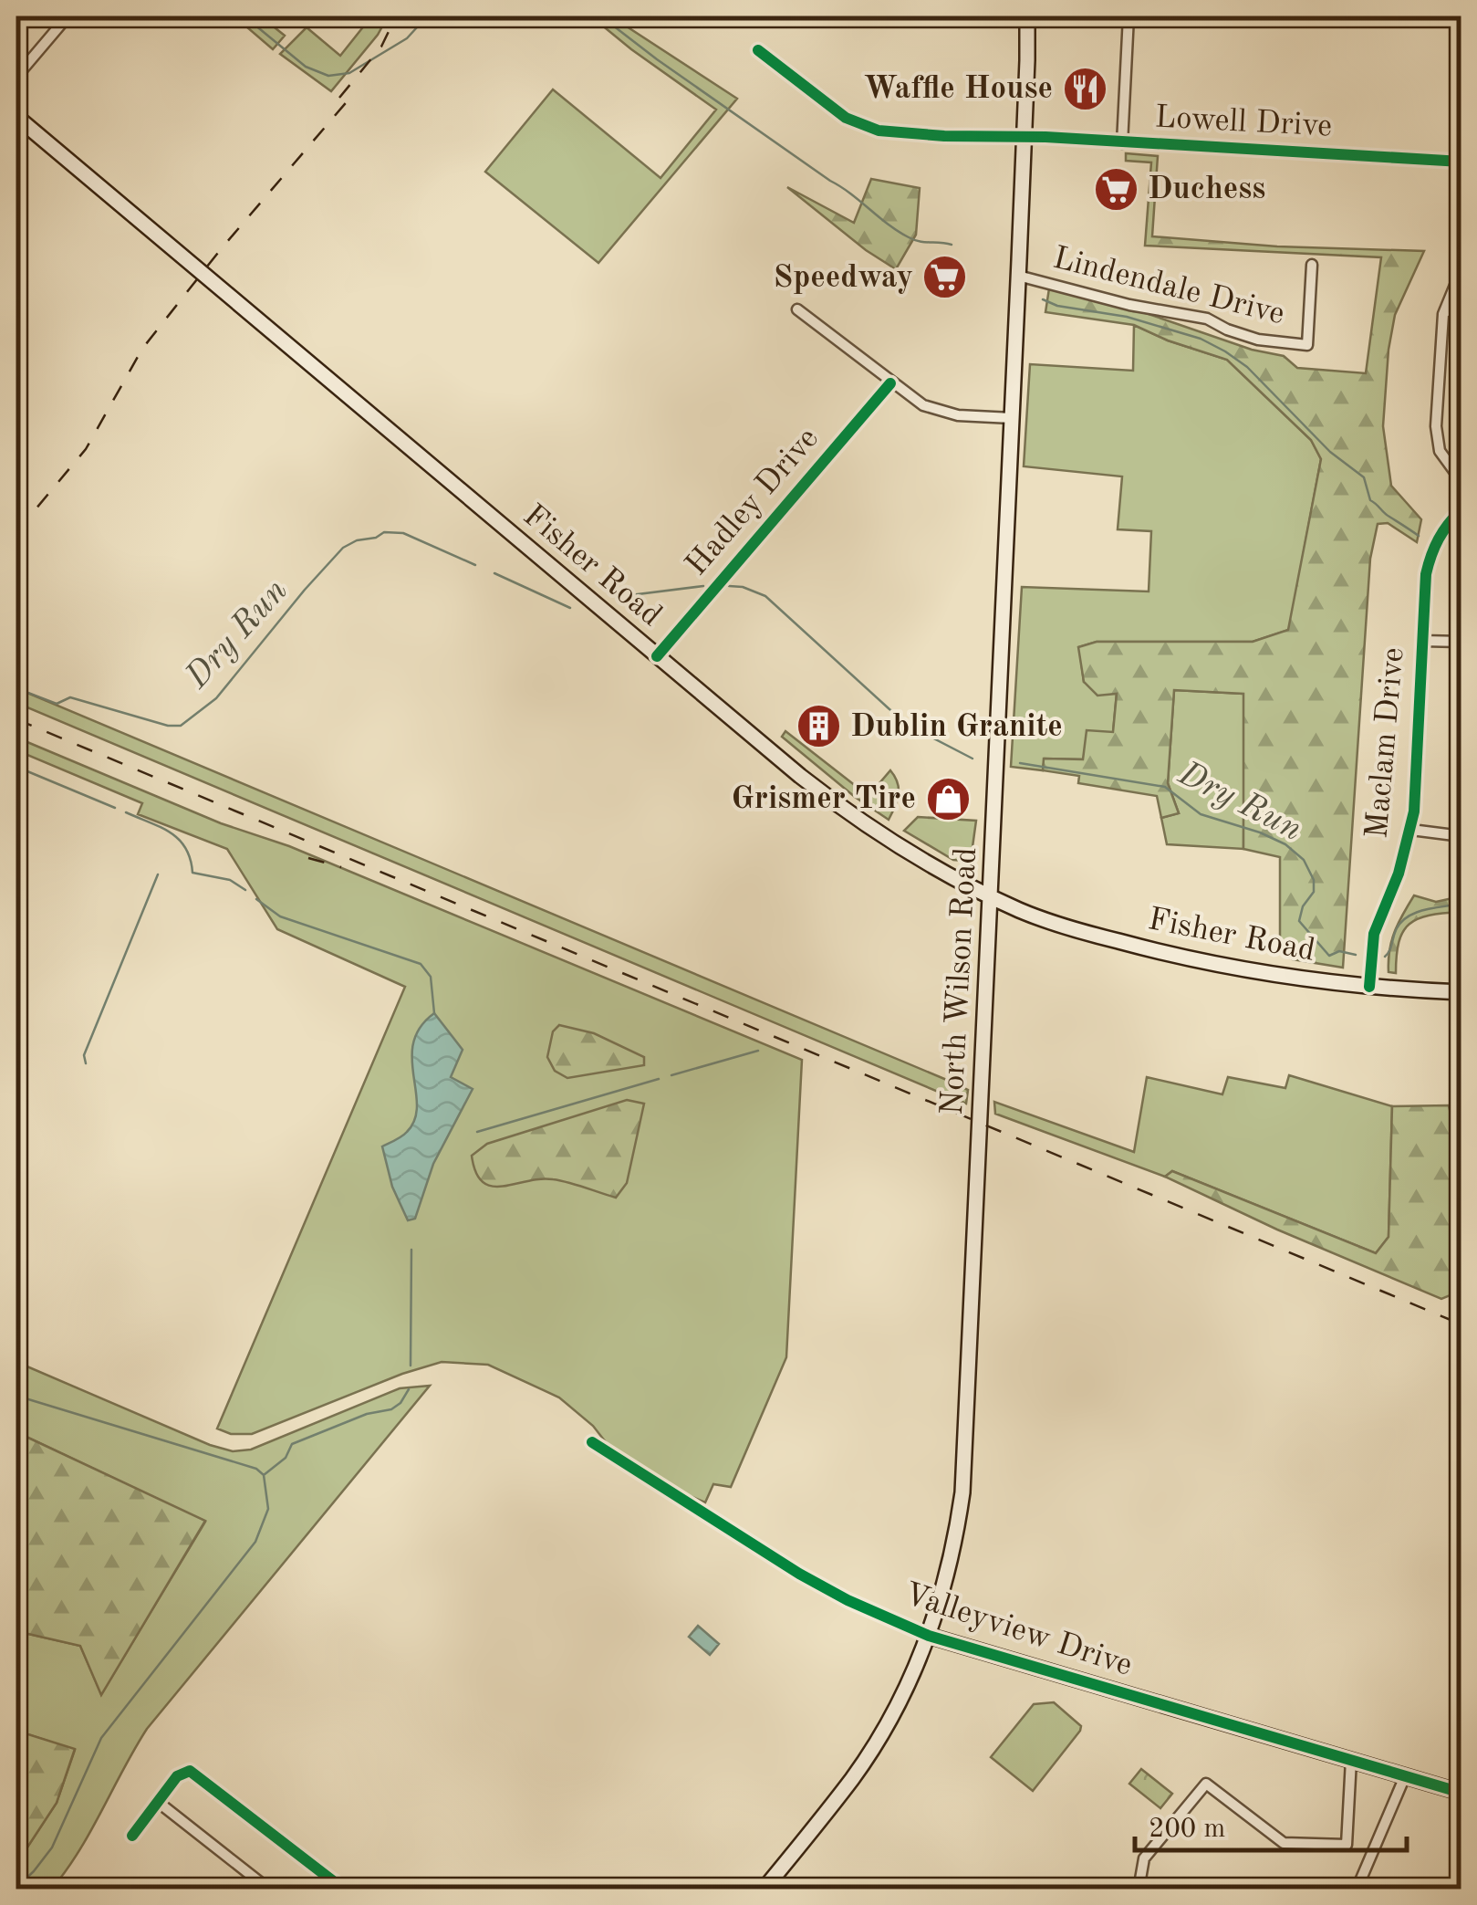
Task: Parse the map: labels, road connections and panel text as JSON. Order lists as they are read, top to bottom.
{
  "streets": {
    "main road": ["Fisher Road", "North Wilson Road", "Valleyview Drive"],
    "street": [
      "Lowell Drive",
      "Lindendale Drive",
      "Hadley Drive",
      "Maclam Drive"
    ]
  },
  "crossings": [
    ["Lowell Drive", "North Wilson Road"],
    ["Lindendale Drive", "North Wilson Road"],
    ["Hadley Drive", "Fisher Road"],
    ["Fisher Road", "Maclam Drive"],
    ["Fisher Road", "North Wilson Road"],
    ["North Wilson Road", "Valleyview Drive"]
  ],
  "water": ["Dry Run"],
  "places": {
    "restaurant": ["Waffle House"],
    "supermarket": ["Duchess", "Speedway"],
    "building": ["Dublin Granite"],
    "shop": ["Grismer Tire"]
  },
  "scale_bar": "200 m"
}
